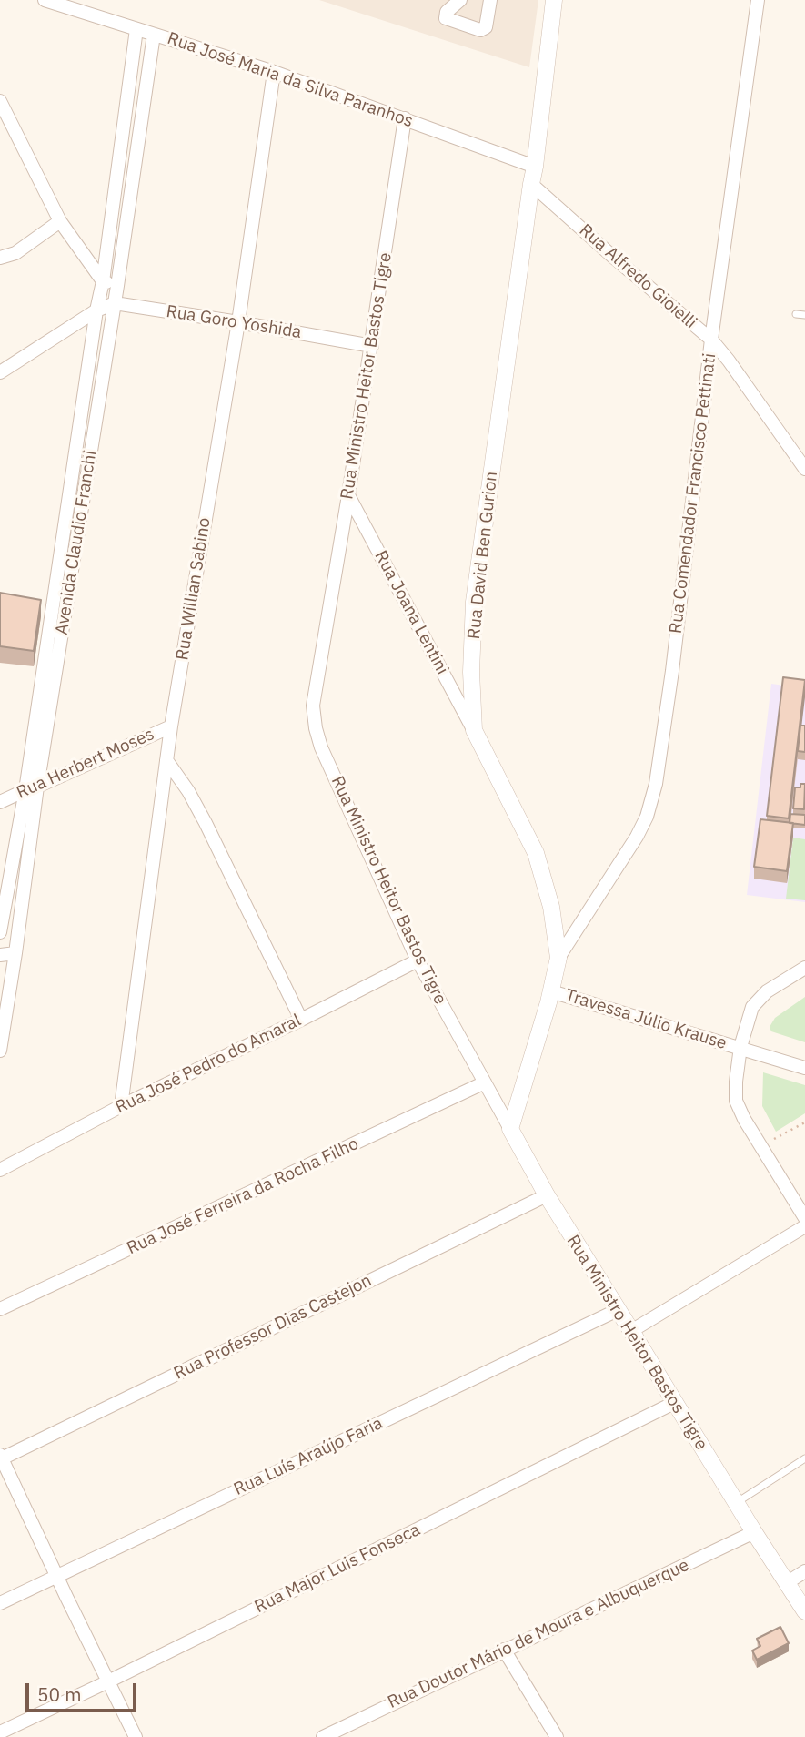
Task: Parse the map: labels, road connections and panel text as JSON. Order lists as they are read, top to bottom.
{
  "streets": {
    "street": [
      "Rua José Maria da Silva Paranhos",
      "Rua Alfredo Gioielli",
      "Rua Goro Yoshida",
      "Rua Ministro Heitor Bastos Tigre",
      "Rua Comendador Francisco Pettinati",
      "Avenida Claudio Franchi",
      "Rua David Ben Gurion",
      "Rua Willian Sabino",
      "Rua Joana Lentini",
      "Rua Herbert Moses",
      "Travessa Júlio Krause",
      "Rua José Pedro do Amaral",
      "Rua José Ferreira da Rocha Filho",
      "Rua Professor Dias Castejon",
      "Rua Luís Araújo Faria",
      "Rua Major Luis Fonseca",
      "Rua Doutor Mário de Moura e Albuquerque"
    ]
  },
  "crossings": [
    ["Rua José Maria da Silva Paranhos", "Rua Ministro Heitor Bastos Tigre"],
    ["Rua José Maria da Silva Paranhos", "Avenida Claudio Franchi"],
    ["Rua José Maria da Silva Paranhos", "Rua David Ben Gurion"],
    ["Rua José Maria da Silva Paranhos", "Rua Willian Sabino"],
    ["Rua Alfredo Gioielli", "Rua Comendador Francisco Pettinati"],
    ["Rua Alfredo Gioielli", "Rua David Ben Gurion"],
    ["Rua Goro Yoshida", "Rua Ministro Heitor Bastos Tigre"],
    ["Rua Goro Yoshida", "Avenida Claudio Franchi"],
    ["Rua Goro Yoshida", "Rua Willian Sabino"],
    ["Rua Ministro Heitor Bastos Tigre", "Rua David Ben Gurion"],
    ["Rua Ministro Heitor Bastos Tigre", "Rua Joana Lentini"],
    ["Rua Ministro Heitor Bastos Tigre", "Rua José Pedro do Amaral"],
    ["Rua Ministro Heitor Bastos Tigre", "Rua José Ferreira da Rocha Filho"],
    ["Rua Ministro Heitor Bastos Tigre", "Rua Professor Dias Castejon"],
    ["Rua Ministro Heitor Bastos Tigre", "Rua Luís Araújo Faria"],
    ["Rua Ministro Heitor Bastos Tigre", "Rua Major Luis Fonseca"],
    ["Rua Ministro Heitor Bastos Tigre", "Rua Doutor Mário de Moura e Albuquerque"],
    ["Rua Comendador Francisco Pettinati", "Rua David Ben Gurion"],
    ["Avenida Claudio Franchi", "Rua Herbert Moses"],
    ["Rua David Ben Gurion", "Rua Joana Lentini"],
    ["Rua David Ben Gurion", "Travessa Júlio Krause"],
    ["Rua Willian Sabino", "Rua Herbert Moses"],
    ["Rua Willian Sabino", "Rua José Pedro do Amaral"]
  ],
  "scale_bar": "50 m"
}
